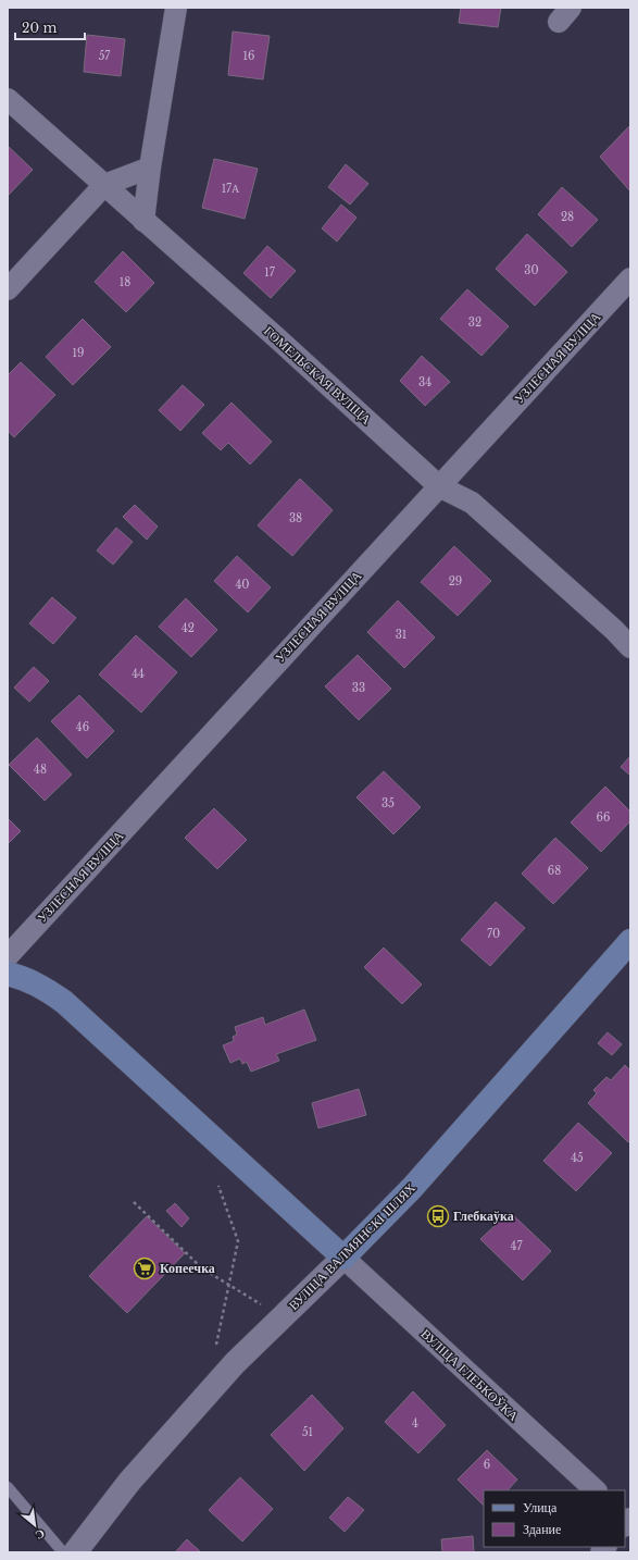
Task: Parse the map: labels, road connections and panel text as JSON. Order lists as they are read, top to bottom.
{
  "streets": {
    "main road": ["ВУЛІЦА ВАЛМЯНСКІ ШЛЯХ"],
    "street": ["УЗЛЕСНАЯ ВУЛІЦА", "ГОМЕЛЬСКАЯ ВУЛІЦА", "ВУЛІЦА ГЛЕБКОЎКА"]
  },
  "crossings": [
    ["УЗЛЕСНАЯ ВУЛІЦА", "ГОМЕЛЬСКАЯ ВУЛІЦА"],
    ["ВУЛІЦА ВАЛМЯНСКІ ШЛЯХ", "ВУЛІЦА ГЛЕБКОЎКА"]
  ],
  "places": {
    "bus stop": ["Глебкаўка"],
    "supermarket": ["Копеечка"]
  },
  "house_numbers": [
    "57",
    "16",
    "17А",
    "28",
    "30",
    "17",
    "18",
    "32",
    "19",
    "34",
    "38",
    "29",
    "40",
    "42",
    "31",
    "44",
    "33",
    "46",
    "48",
    "35",
    "66",
    "68",
    "70",
    "45",
    "47",
    "4",
    "51",
    "6"
  ],
  "legend": ["Улица", "Здание"],
  "scale_bar": "20 m",
  "north": "bottom right"
}
